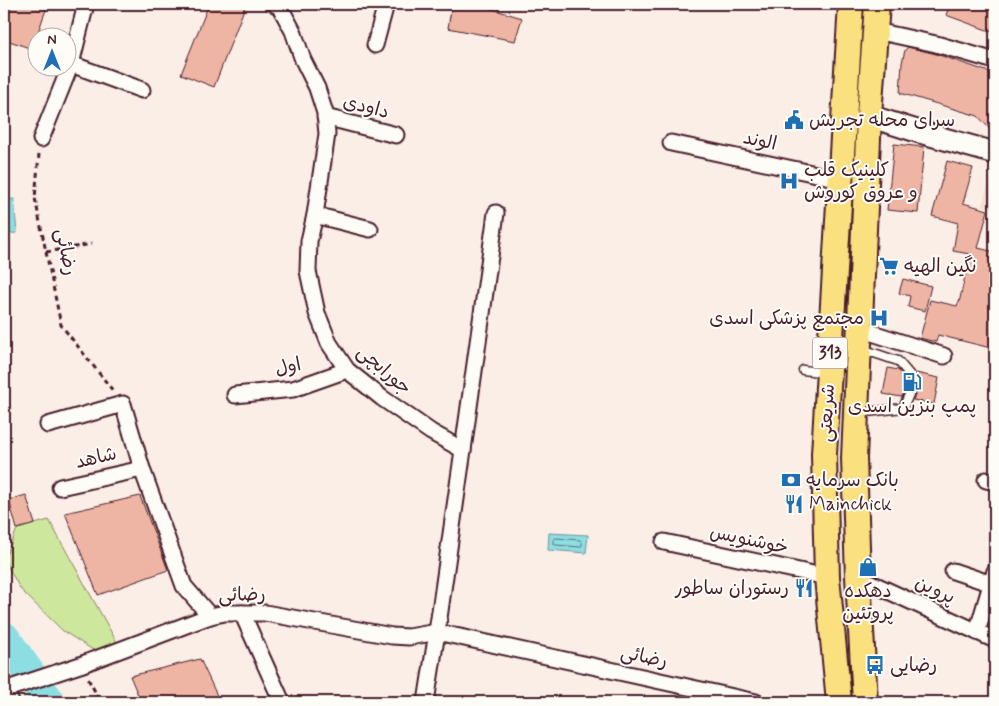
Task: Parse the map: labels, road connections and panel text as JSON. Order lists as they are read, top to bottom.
{
  "streets": {
    "main road": ["313", "شریعتی"],
    "street": [
      "داودی",
      "الوند",
      "رضائی",
      "اول",
      "جورابچی",
      "شاهد",
      "خوشنویس",
      "پروین"
    ]
  },
  "crossings": [
    ["داودی", "جورابچی"],
    ["الوند", "شریعتی"],
    ["رضائی", "شاهد"],
    ["اول", "جورابچی"],
    ["شریعتی", "خوشنویس"],
    ["شریعتی", "پروین"]
  ],
  "places": {
    "public building": ["سرای محله تجریش"],
    "hospital": ["کلینیک قلب و عروق کوروش", "مجتمع پزشکی اسدی"],
    "supermarket": ["نگین الهیه"],
    "fuel station": ["پمپ بنزین اسدی"],
    "bank": ["بانک سرمایه"],
    "restaurant": ["Mainchick", "رستوران ساطور"],
    "shop": ["دهکده پروتئین"],
    "bus stop": ["رضایی"]
  },
  "north": "top"
}
